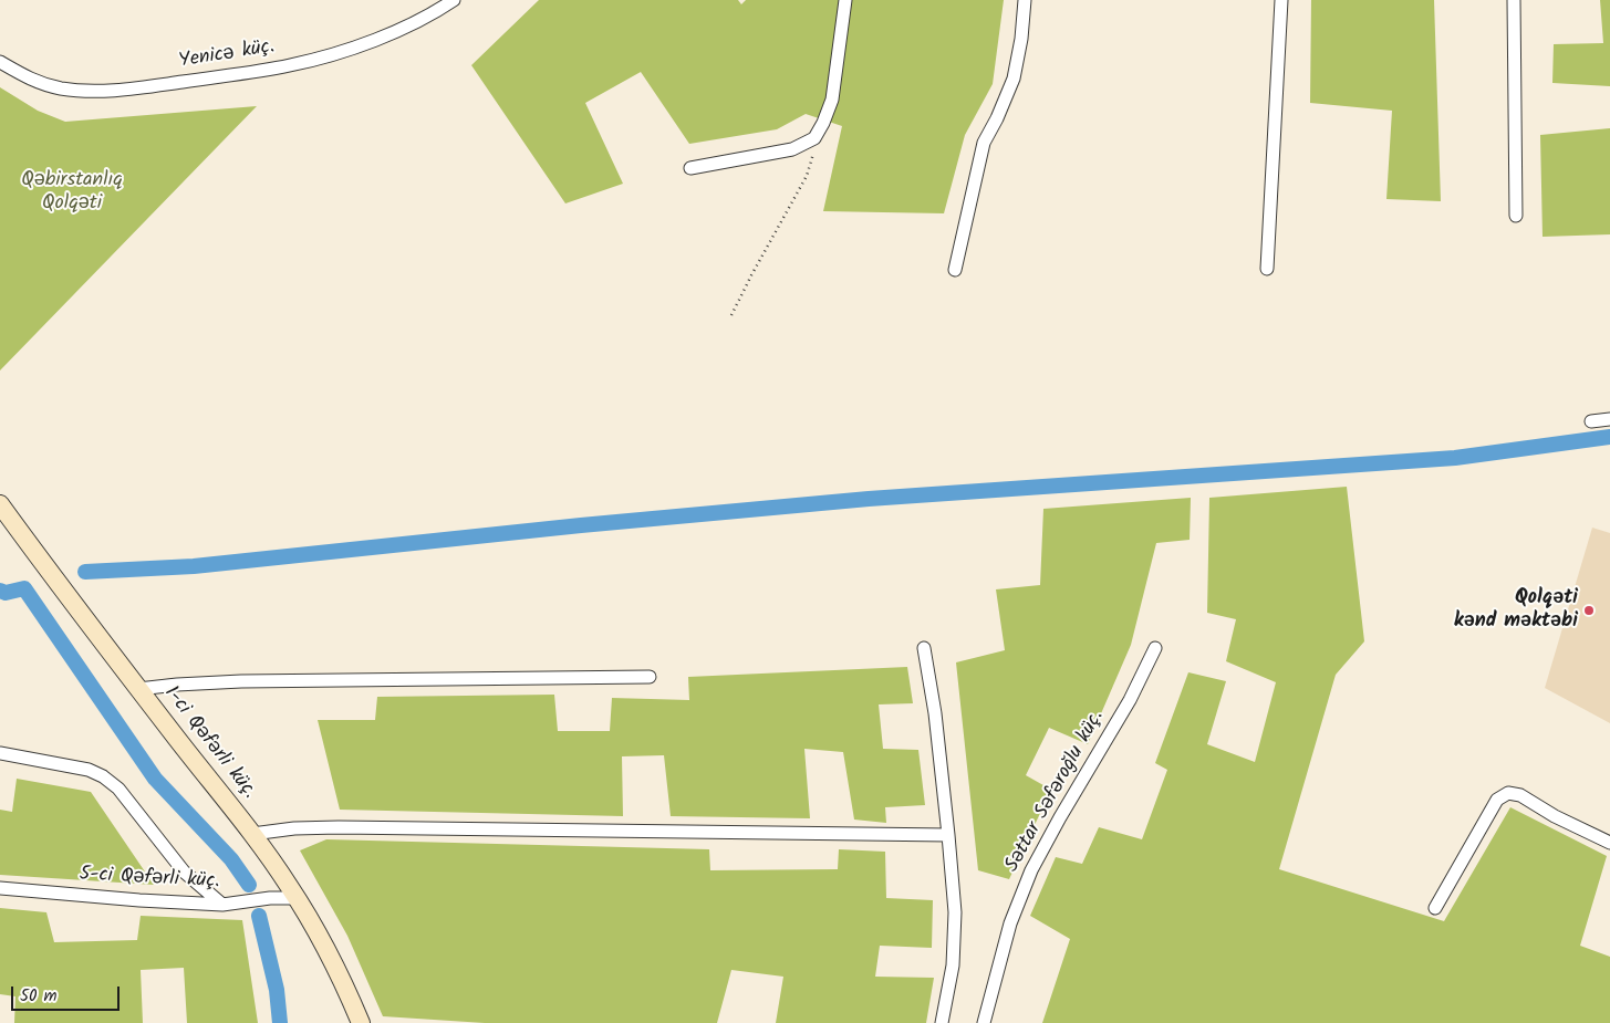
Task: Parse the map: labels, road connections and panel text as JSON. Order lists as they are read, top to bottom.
{
  "streets": {
    "street": [
      "Yenicə küç.",
      "1-ci Qəfərli küç.",
      "Səttar Səfəroğlu küç.",
      "5-ci Qəfərli küç."
    ]
  },
  "crossings": [
    ["1-ci Qəfərli küç.", "5-ci Qəfərli küç."]
  ],
  "parks": ["Qəbirstanlıq Qolqəti"],
  "places": ["Qolqəti kənd məktəbi"],
  "scale_bar": "50 m"
}
